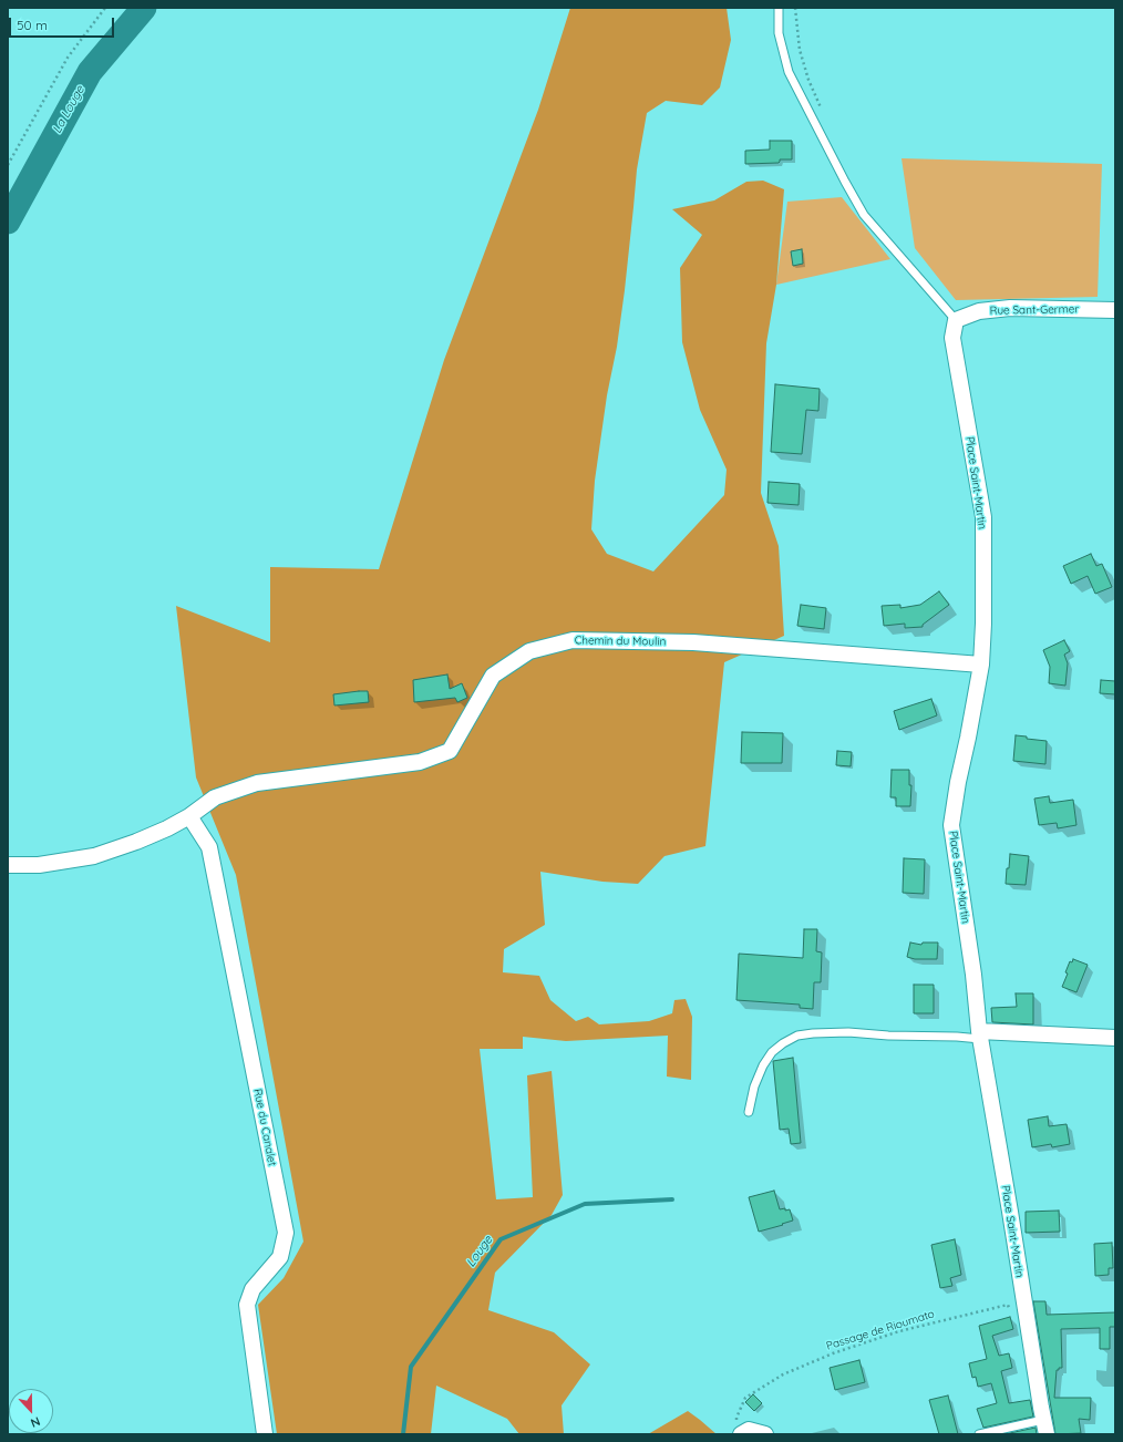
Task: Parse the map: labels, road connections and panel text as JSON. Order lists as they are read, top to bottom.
{
  "streets": {
    "street": [
      "Rue Sant-Germer",
      "Place Saint-Martin",
      "Chemin du Moulin",
      "Rue du Canalet"
    ],
    "path": ["Passage de Rioumato"]
  },
  "crossings": [
    ["Rue Sant-Germer", "Place Saint-Martin"],
    ["Place Saint-Martin", "Chemin du Moulin"],
    ["Chemin du Moulin", "Rue du Canalet"]
  ],
  "water": ["La Louge", "Louge"],
  "scale_bar": "50 m",
  "north": "bottom"
}
